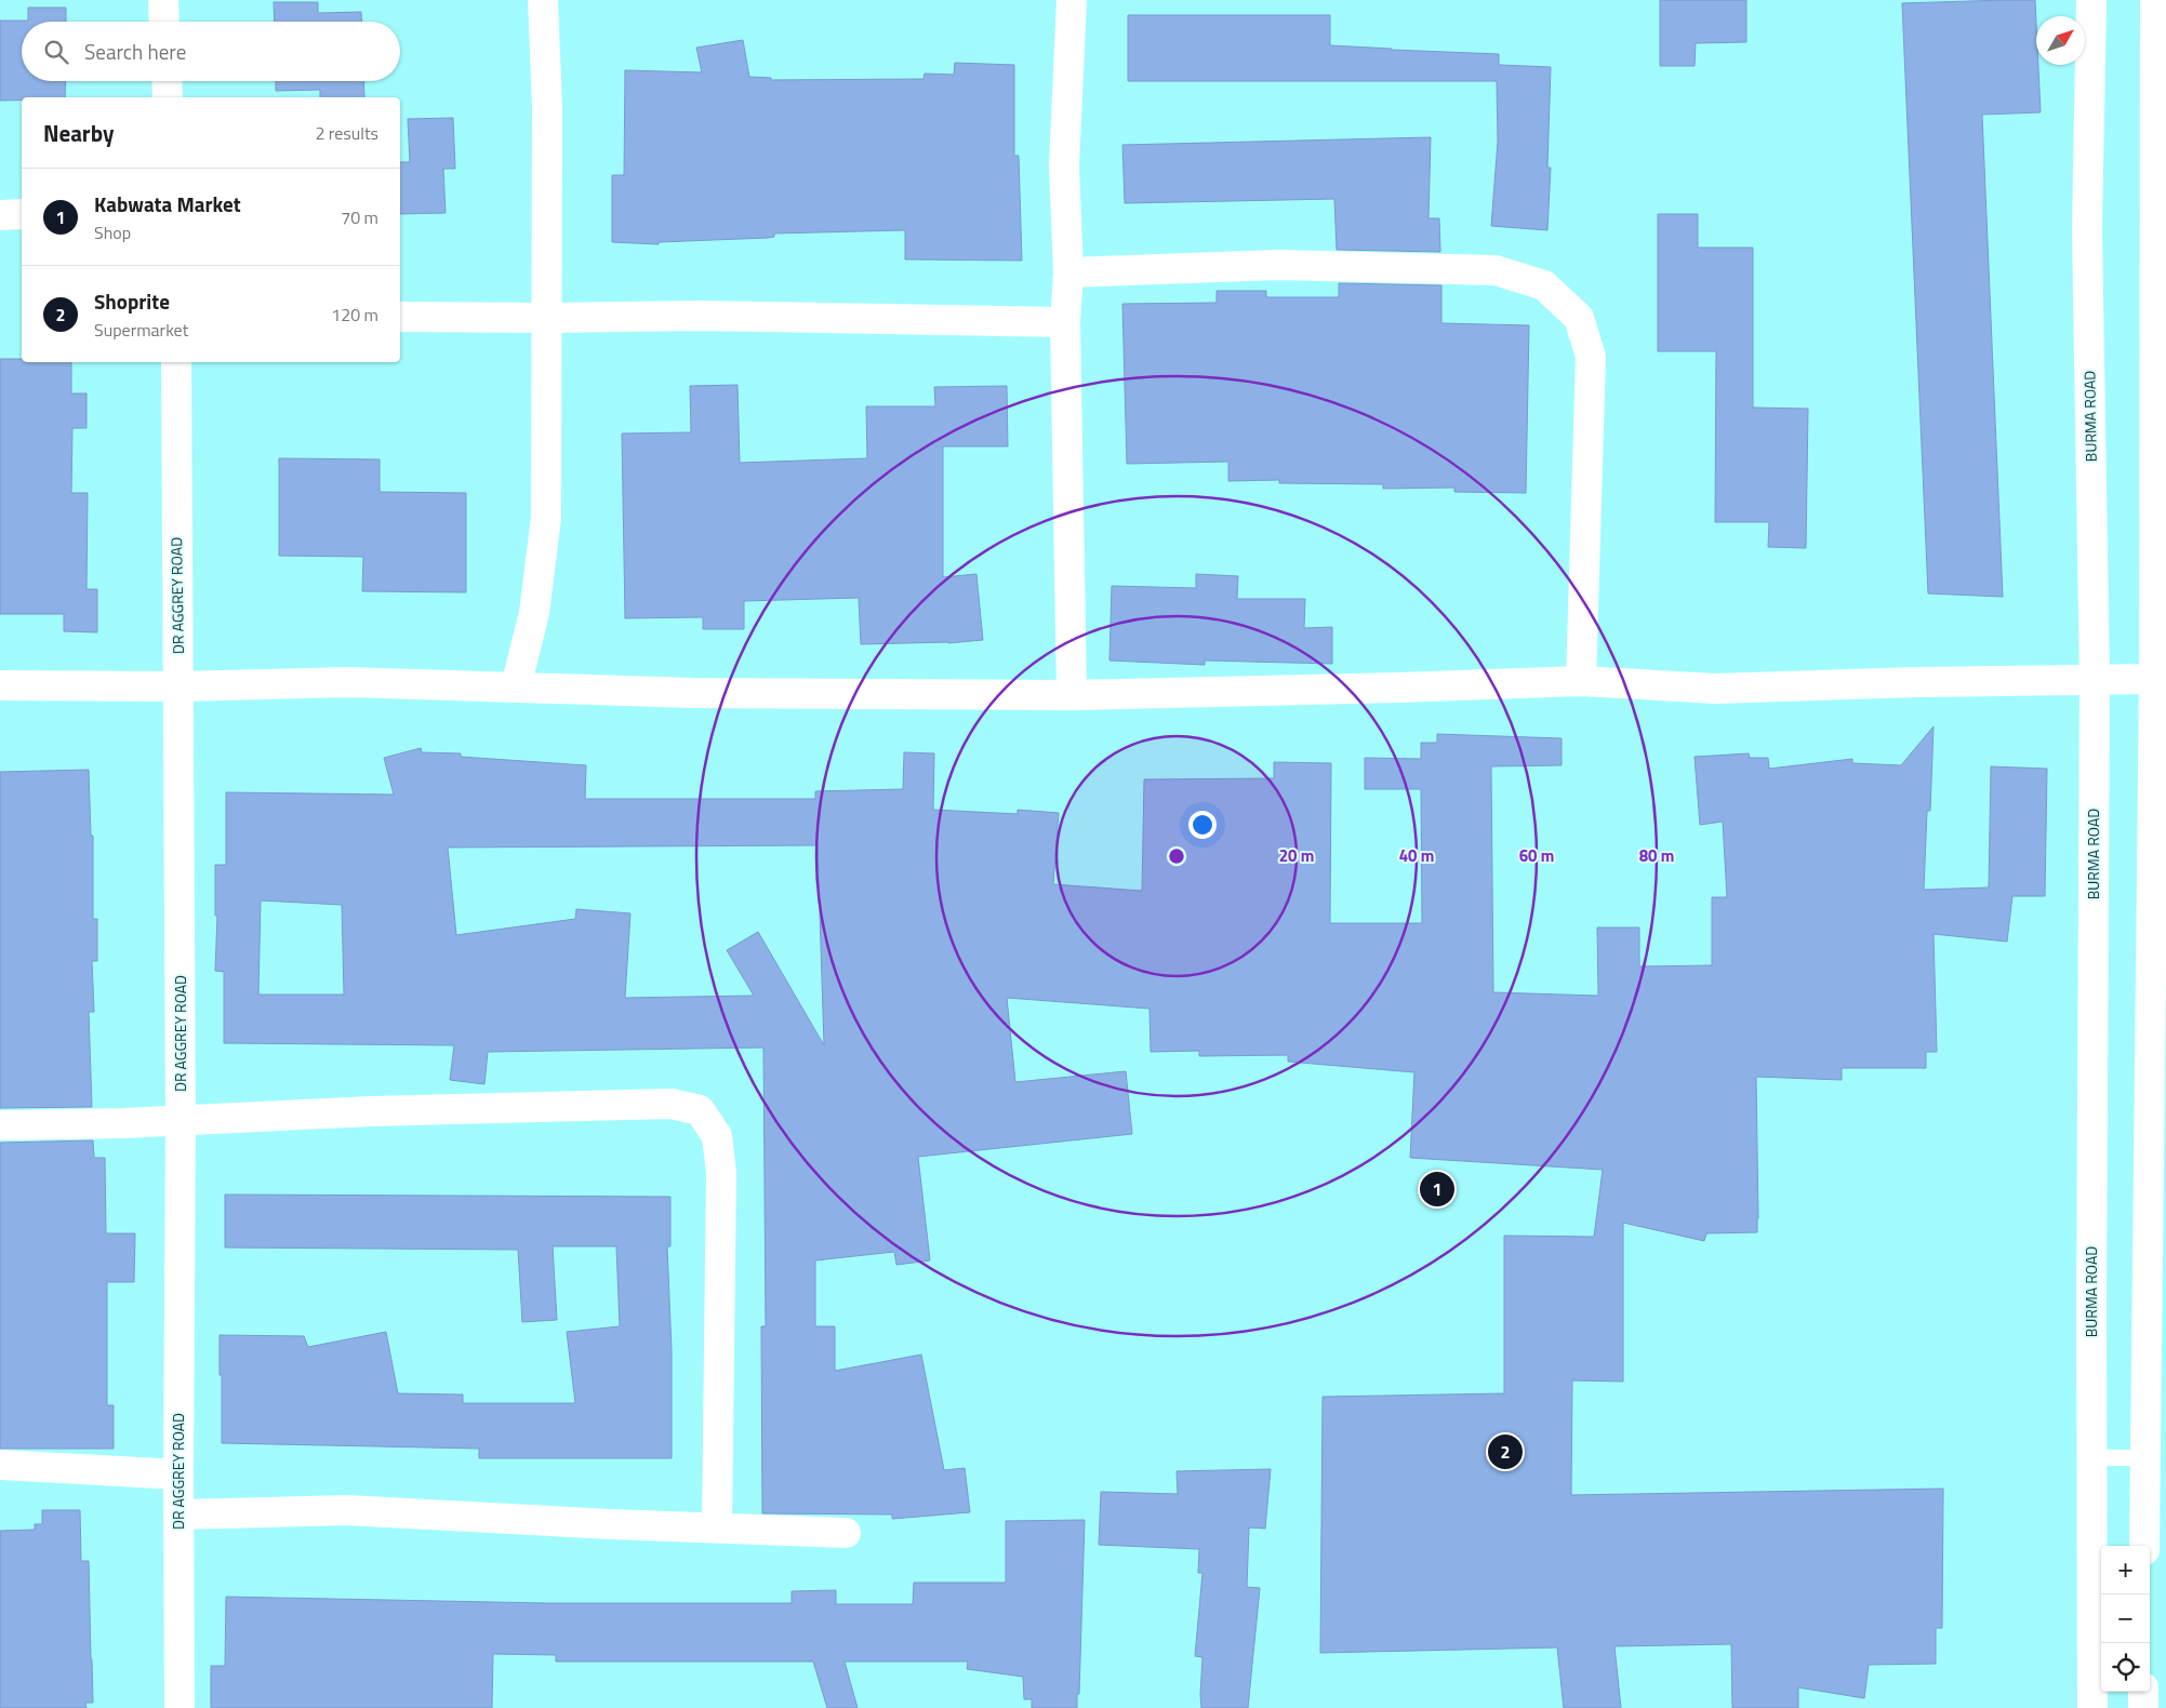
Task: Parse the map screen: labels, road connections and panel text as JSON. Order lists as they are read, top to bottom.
{
  "streets": {
    "street": ["BURMA ROAD", "DR AGGREY ROAD"]
  },
  "north": "top right",
  "page": {
    "search": "Search here",
    "heading": ["Nearby", "2 results"],
    "list": [
      {
        "mark": "1",
        "name": "Kabwata Market",
        "note": "Shop",
        "value": "70 m"
      },
      {
        "mark": "2",
        "name": "Shoprite",
        "note": "Supermarket",
        "value": "120 m"
      }
    ],
    "pins": ["1", "2"],
    "map_buttons": ["+", "−"]
  },
  "rings": [
    "20 m",
    "40 m",
    "60 m",
    "80 m"
  ]
}
